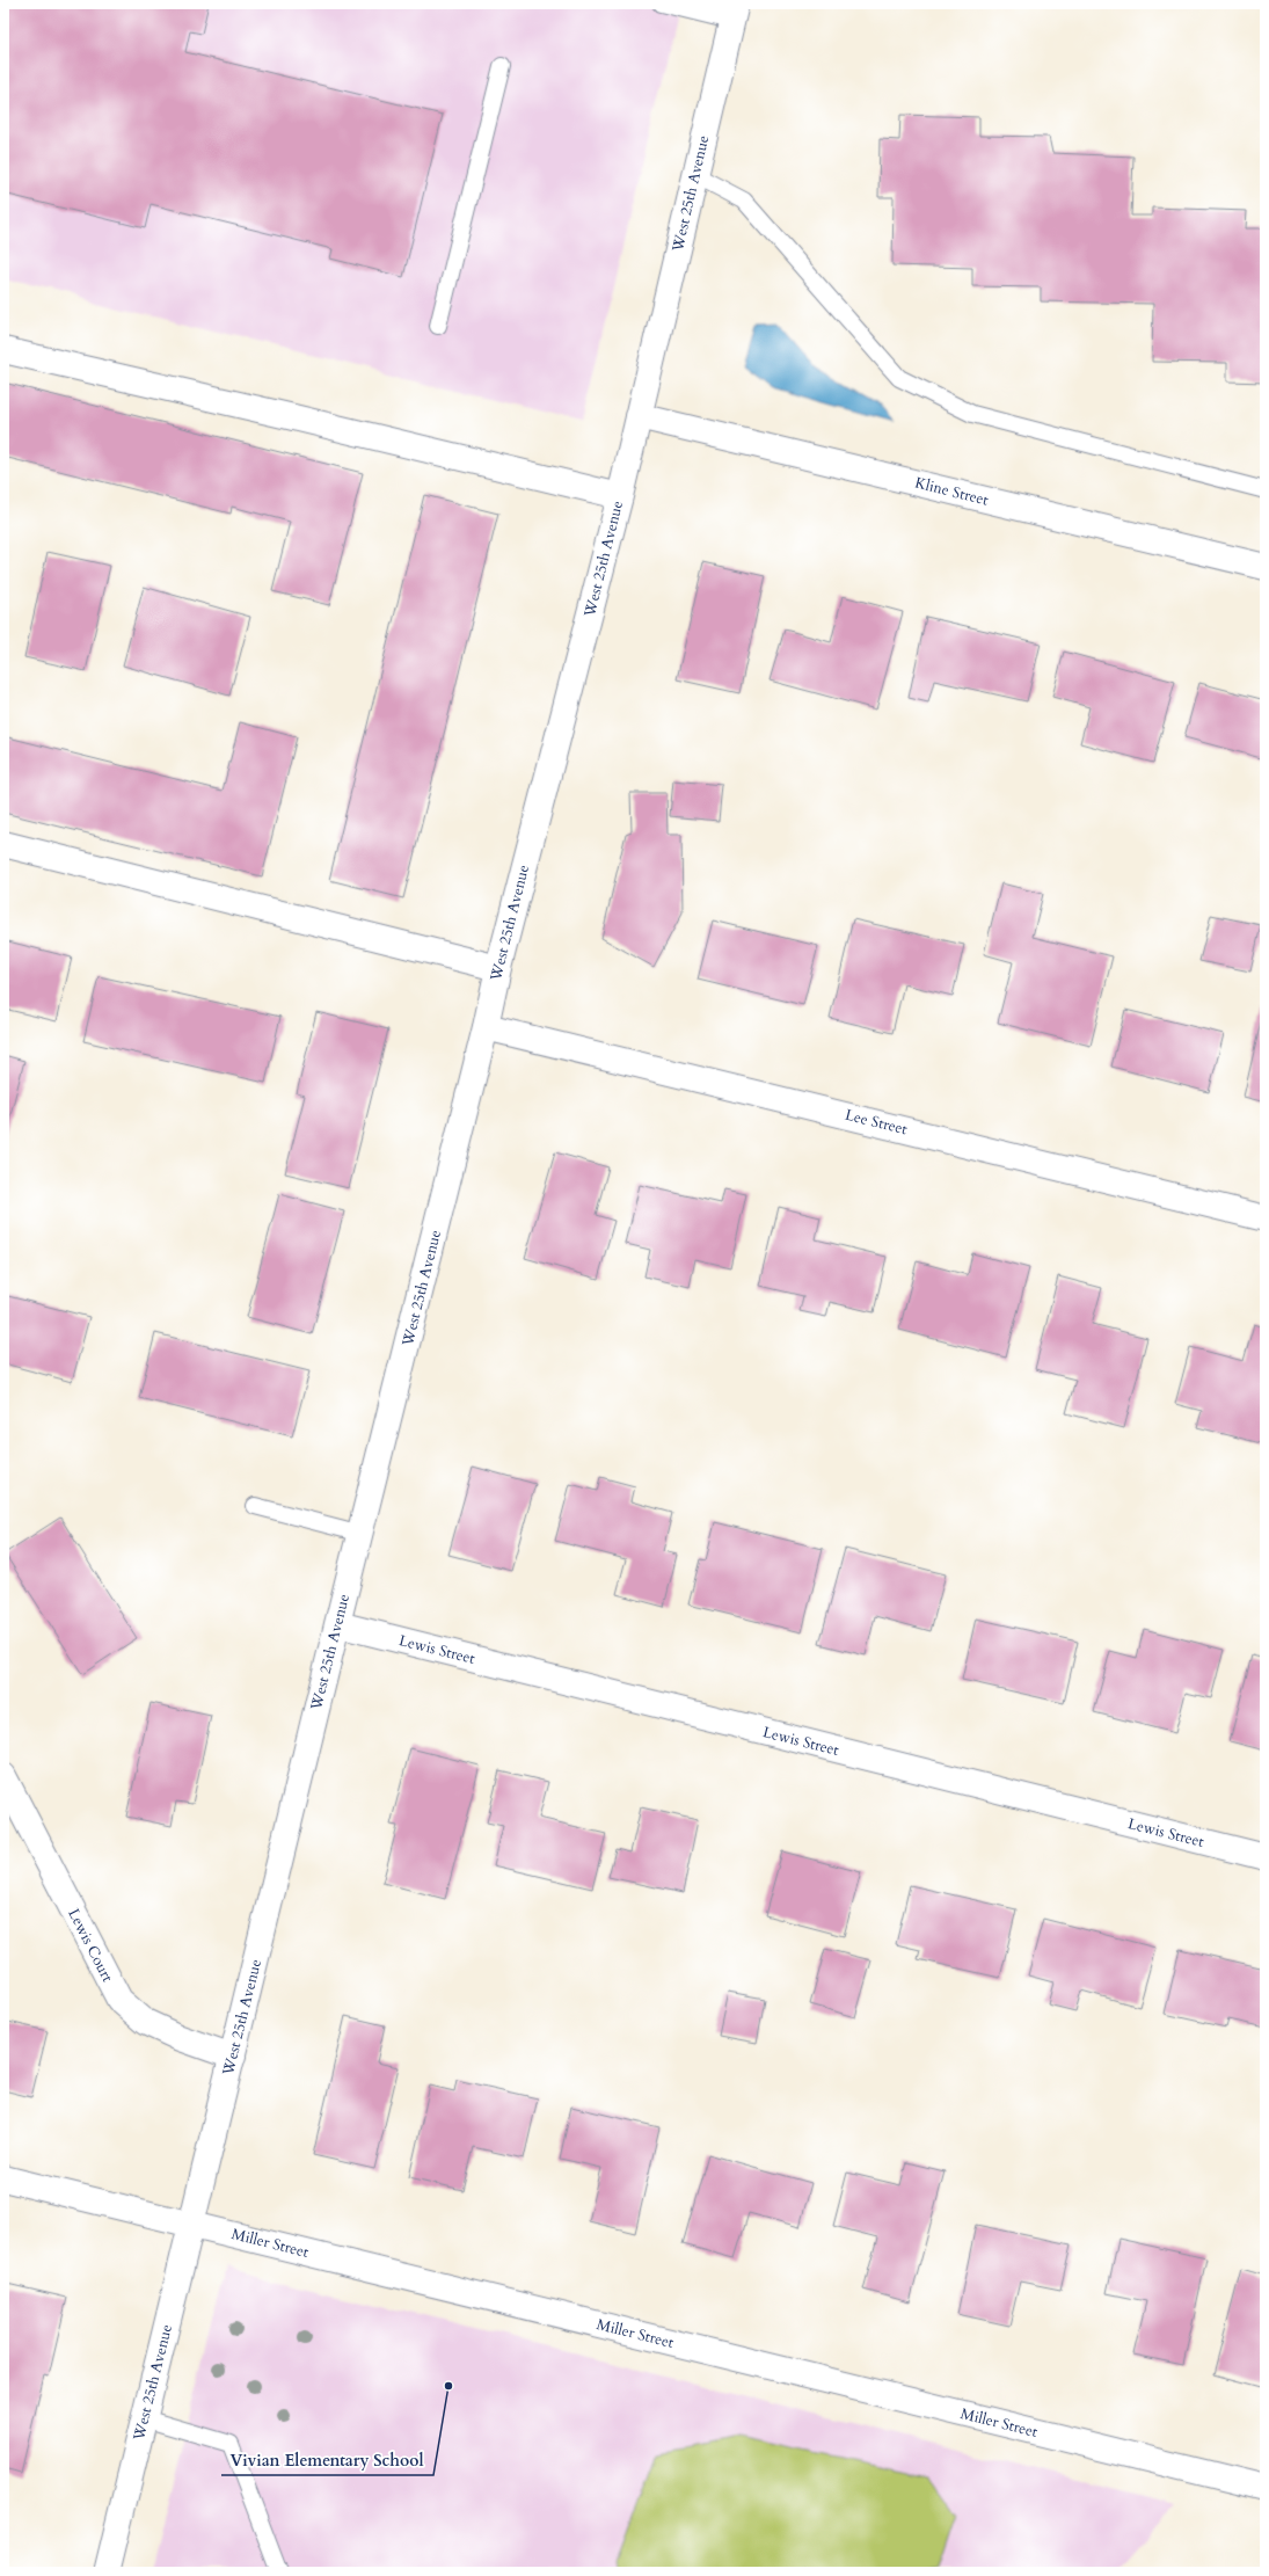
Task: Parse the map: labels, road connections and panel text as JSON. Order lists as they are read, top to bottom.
{
  "streets": {
    "street": [
      "West 25th Avenue",
      "Kline Street",
      "Lee Street",
      "Lewis Street",
      "Lewis Court",
      "Miller Street"
    ]
  },
  "crossings": [
    ["West 25th Avenue", "Kline Street"],
    ["West 25th Avenue", "Lee Street"],
    ["West 25th Avenue", "Lewis Street"],
    ["West 25th Avenue", "Lewis Court"],
    ["West 25th Avenue", "Miller Street"]
  ],
  "places": ["Vivian Elementary School"]
}
